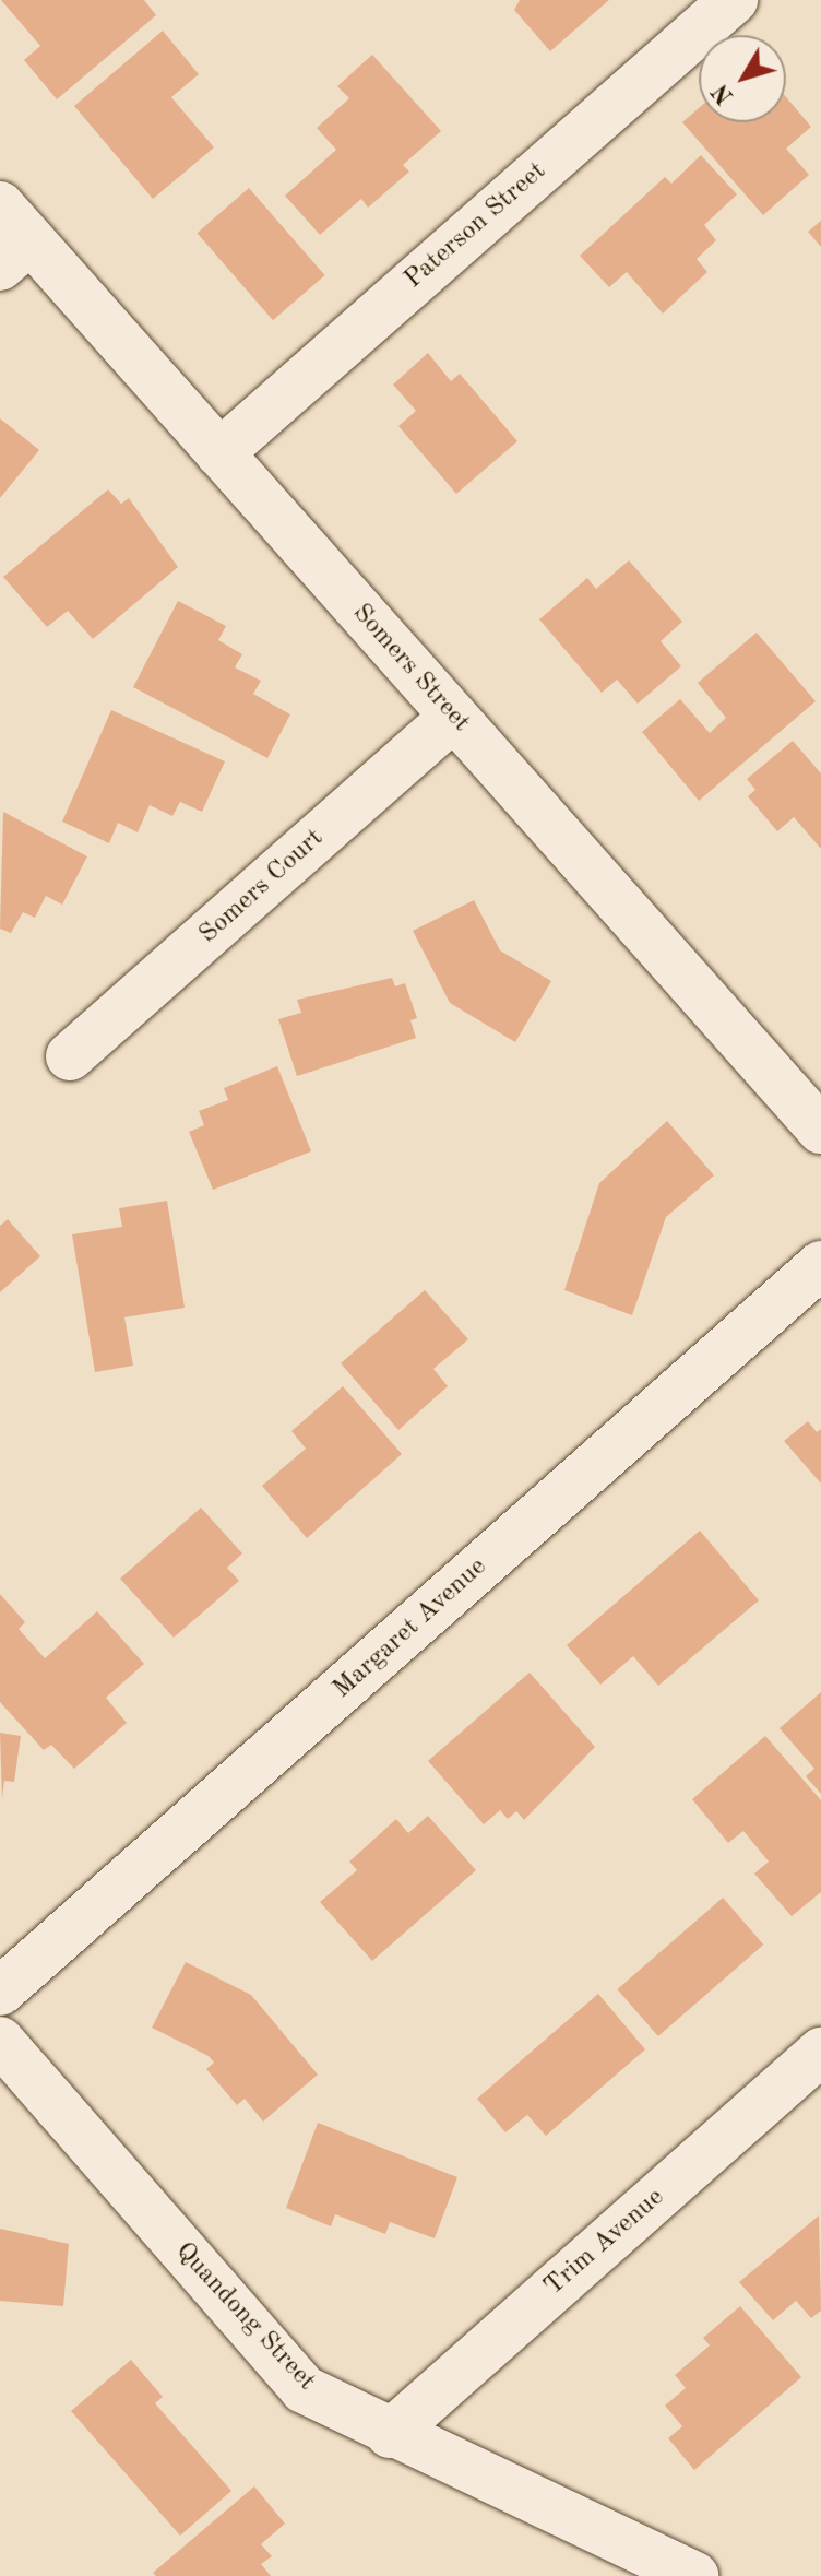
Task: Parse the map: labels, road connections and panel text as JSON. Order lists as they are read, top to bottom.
{
  "streets": {
    "street": [
      "Paterson Street",
      "Somers Street",
      "Somers Court",
      "Margaret Avenue",
      "Trim Avenue",
      "Quandong Street"
    ]
  },
  "crossings": [
    ["Paterson Street", "Somers Street"],
    ["Somers Street", "Somers Court"],
    ["Trim Avenue", "Quandong Street"]
  ],
  "north": "bottom left"
}
